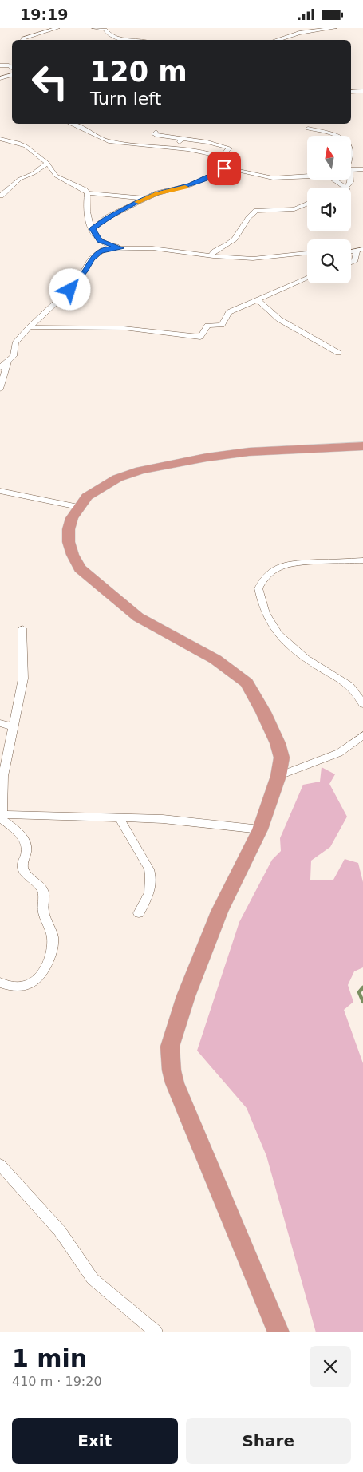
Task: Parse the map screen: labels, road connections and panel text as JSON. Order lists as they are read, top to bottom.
{
  "north": "top",
  "page": {
    "status": "19:19",
    "turn": ["120 m", "Turn left"],
    "heading": ["1 min", "410 m · 19:20"],
    "buttons": ["Exit", "Share"]
  }
}
